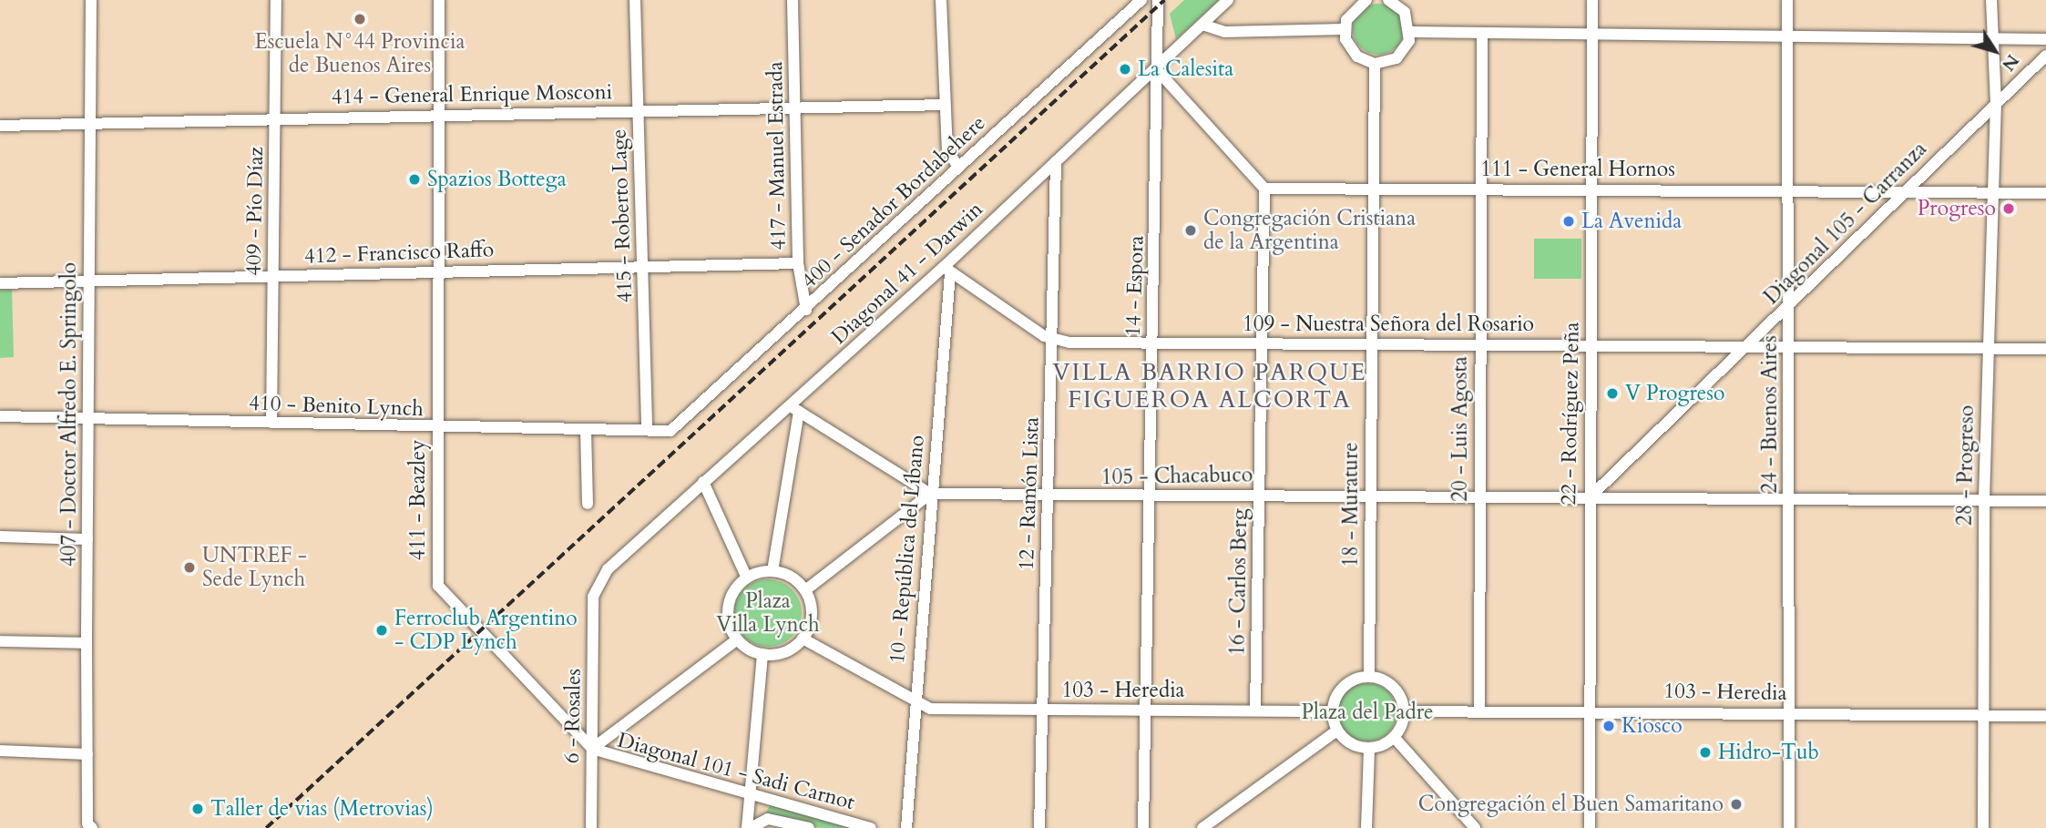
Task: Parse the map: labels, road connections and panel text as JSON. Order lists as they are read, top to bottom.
{
  "streets": {
    "street": [
      "414 - General Enrique Mosconi",
      "417 - Manuel Estrada",
      "111 - General Hornos",
      "400 - Senador Bordabehere",
      "409 - Pío Díaz",
      "415 - Roberto Lage",
      "Diagonal 105 - Carranza",
      "412 - Francisco Raffo",
      "Diagonal 41 - Darwin",
      "14 - Espora",
      "109 - Nuestra Señora del Rosario",
      "410 - Benito Lynch",
      "22 - Rodríguez Peña",
      "407 - Doctor Alfredo E. Springolo",
      "24 - Buenos Aires",
      "20 - Luis Agosta",
      "28 - Progreso",
      "105 - Chacabuco",
      "12 - Ramón Lista",
      "411 - Beazley",
      "18 - Murature",
      "10 - República del Líbano",
      "16 - Carlos Berg",
      "103 - Heredia",
      "6 - Rosales",
      "Diagonal 101 - Sadi Carnot"
    ]
  },
  "crossings": [
    ["414 - General Enrique Mosconi", "417 - Manuel Estrada"],
    ["414 - General Enrique Mosconi", "409 - Pío Díaz"],
    ["414 - General Enrique Mosconi", "415 - Roberto Lage"],
    ["414 - General Enrique Mosconi", "407 - Doctor Alfredo E. Springolo"],
    ["414 - General Enrique Mosconi", "411 - Beazley"],
    ["417 - Manuel Estrada", "400 - Senador Bordabehere"],
    ["417 - Manuel Estrada", "412 - Francisco Raffo"],
    ["111 - General Hornos", "Diagonal 105 - Carranza"],
    ["111 - General Hornos", "22 - Rodríguez Peña"],
    ["111 - General Hornos", "24 - Buenos Aires"],
    ["111 - General Hornos", "20 - Luis Agosta"],
    ["111 - General Hornos", "28 - Progreso"],
    ["111 - General Hornos", "18 - Murature"],
    ["111 - General Hornos", "16 - Carlos Berg"],
    ["400 - Senador Bordabehere", "410 - Benito Lynch"],
    ["409 - Pío Díaz", "412 - Francisco Raffo"],
    ["409 - Pío Díaz", "410 - Benito Lynch"],
    ["415 - Roberto Lage", "412 - Francisco Raffo"],
    ["415 - Roberto Lage", "410 - Benito Lynch"],
    ["Diagonal 105 - Carranza", "109 - Nuestra Señora del Rosario"],
    ["Diagonal 105 - Carranza", "22 - Rodríguez Peña"],
    ["Diagonal 105 - Carranza", "24 - Buenos Aires"],
    ["Diagonal 105 - Carranza", "28 - Progreso"],
    ["Diagonal 105 - Carranza", "105 - Chacabuco"],
    ["412 - Francisco Raffo", "407 - Doctor Alfredo E. Springolo"],
    ["412 - Francisco Raffo", "411 - Beazley"],
    ["Diagonal 41 - Darwin", "14 - Espora"],
    ["Diagonal 41 - Darwin", "12 - Ramón Lista"],
    ["Diagonal 41 - Darwin", "10 - República del Líbano"],
    ["Diagonal 41 - Darwin", "6 - Rosales"],
    ["14 - Espora", "109 - Nuestra Señora del Rosario"],
    ["14 - Espora", "105 - Chacabuco"],
    ["14 - Espora", "103 - Heredia"],
    ["109 - Nuestra Señora del Rosario", "22 - Rodríguez Peña"],
    ["109 - Nuestra Señora del Rosario", "24 - Buenos Aires"],
    ["109 - Nuestra Señora del Rosario", "20 - Luis Agosta"],
    ["109 - Nuestra Señora del Rosario", "28 - Progreso"],
    ["109 - Nuestra Señora del Rosario", "12 - Ramón Lista"],
    ["109 - Nuestra Señora del Rosario", "18 - Murature"],
    ["109 - Nuestra Señora del Rosario", "16 - Carlos Berg"],
    ["410 - Benito Lynch", "407 - Doctor Alfredo E. Springolo"],
    ["410 - Benito Lynch", "411 - Beazley"],
    ["22 - Rodríguez Peña", "105 - Chacabuco"],
    ["22 - Rodríguez Peña", "103 - Heredia"],
    ["24 - Buenos Aires", "105 - Chacabuco"],
    ["24 - Buenos Aires", "103 - Heredia"],
    ["20 - Luis Agosta", "105 - Chacabuco"],
    ["20 - Luis Agosta", "103 - Heredia"],
    ["28 - Progreso", "105 - Chacabuco"],
    ["28 - Progreso", "103 - Heredia"],
    ["105 - Chacabuco", "12 - Ramón Lista"],
    ["105 - Chacabuco", "18 - Murature"],
    ["105 - Chacabuco", "10 - República del Líbano"],
    ["105 - Chacabuco", "16 - Carlos Berg"],
    ["12 - Ramón Lista", "103 - Heredia"],
    ["411 - Beazley", "6 - Rosales"],
    ["411 - Beazley", "Diagonal 101 - Sadi Carnot"],
    ["18 - Murature", "103 - Heredia"],
    ["10 - República del Líbano", "103 - Heredia"],
    ["16 - Carlos Berg", "103 - Heredia"],
    ["6 - Rosales", "Diagonal 101 - Sadi Carnot"]
  ],
  "districts": ["VILLA BARRIO PARQUE FIGUEROA ALCORTA"],
  "parks": ["Plaza Villa Lynch", "Plaza del Padre"],
  "places": [
    "Escuela N°44 Provincia de Buenos Aires",
    "La Calesita",
    "Spazios Bottega",
    "Progreso",
    "La Avenida",
    "Congregación Cristiana de la Argentina",
    "V Progreso",
    "UNTREF - Sede Lynch",
    "Ferroclub Argentino - CDP Lynch",
    "Kiosco",
    "Hidro-Tub",
    "Congregación el Buen Samaritano",
    "Taller de vias (Metrovias)"
  ],
  "north": "bottom right"
}
